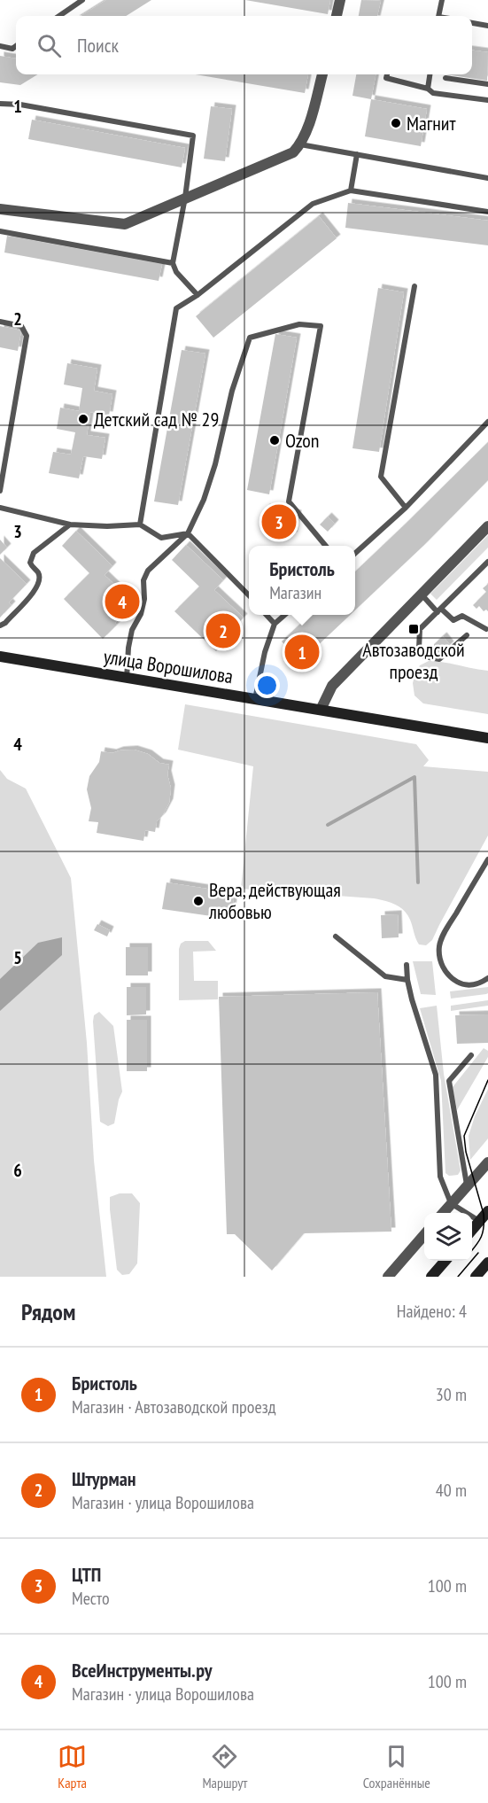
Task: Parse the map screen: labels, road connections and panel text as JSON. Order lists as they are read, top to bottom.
{
  "streets": {
    "main road": ["улица Ворошилова"]
  },
  "places": {
    "other": [
      "Магнит",
      "Детский сад № 29",
      "Ozon",
      "Вера, действующая любовью"
    ],
    "transit": ["Автозаводской проезд"]
  },
  "page": {
    "search": "Поиск",
    "pins": [
      "3",
      "4",
      "2",
      "1"
    ],
    "popup": ["Бристоль", "Магазин"],
    "heading": ["Рядом", "Найдено: 4"],
    "list": [
      {
        "mark": "1",
        "name": "Бристоль",
        "note": "Магазин · Автозаводской проезд",
        "value": "30 m"
      },
      {
        "mark": "2",
        "name": "Штурман",
        "note": "Магазин · улица Ворошилова",
        "value": "40 m"
      },
      {
        "mark": "3",
        "name": "ЦТП",
        "note": "Место",
        "value": "100 m"
      },
      {
        "mark": "4",
        "name": "ВсеИнструменты.ру",
        "note": "Магазин · улица Ворошилова",
        "value": "100 m"
      }
    ],
    "nav": ["Карта", "Маршрут", "Сохранённые"]
  },
  "grid": {
    "rows": [
      "1",
      "2",
      "3",
      "4",
      "5",
      "6"
    ]
  }
}
